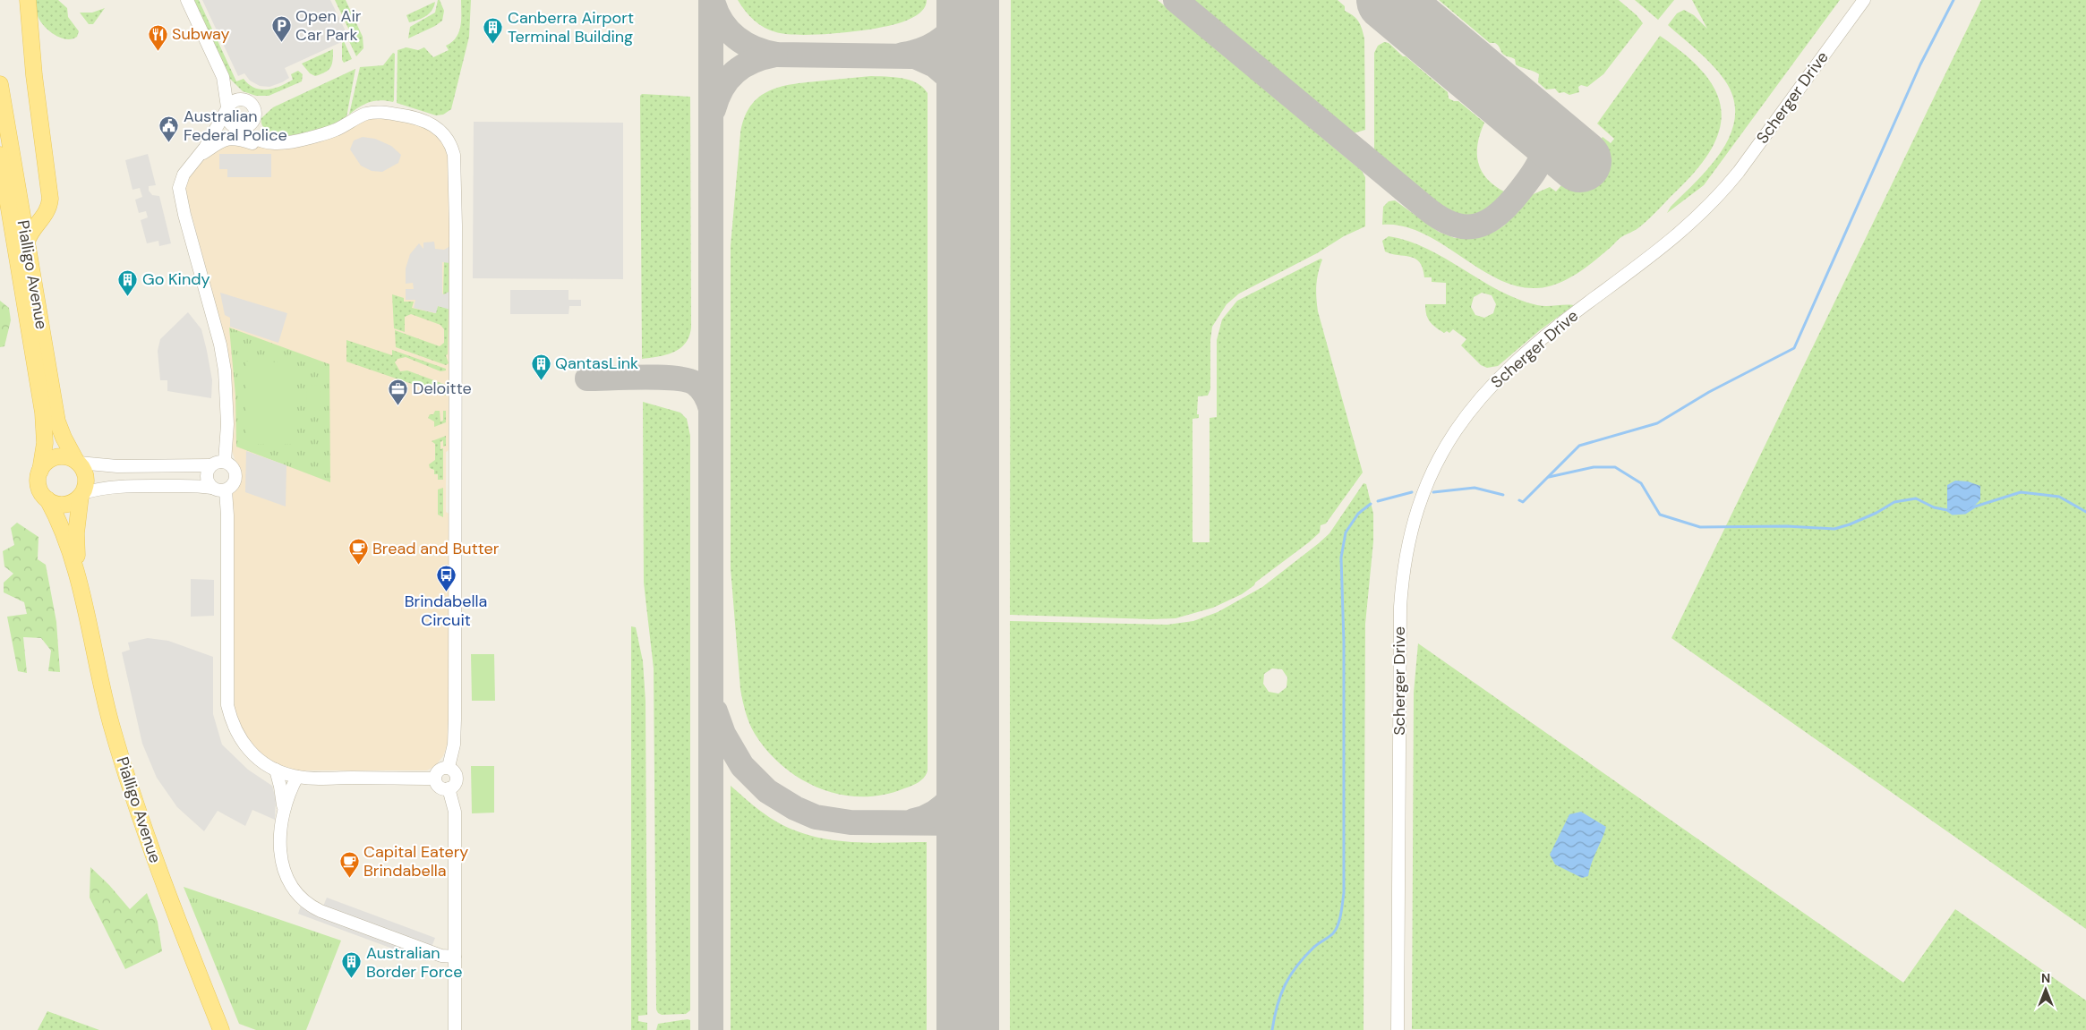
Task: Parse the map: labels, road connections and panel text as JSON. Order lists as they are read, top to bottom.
{
  "streets": {
    "main road": ["Pialligo Avenue"],
    "street": ["Scherger Drive"]
  },
  "places": {
    "parking": ["Open Air Car Park"],
    "building": [
      "Canberra Airport Terminal Building",
      "Go Kindy",
      "QantasLink",
      "Australian Border Force"
    ],
    "restaurant": ["Subway"],
    "public building": ["Australian Federal Police"],
    "office": ["Deloitte"],
    "cafe": ["Bread and Butter", "Capital Eatery Brindabella"],
    "bus stop": ["Brindabella Circuit"]
  },
  "north": "top"
}
